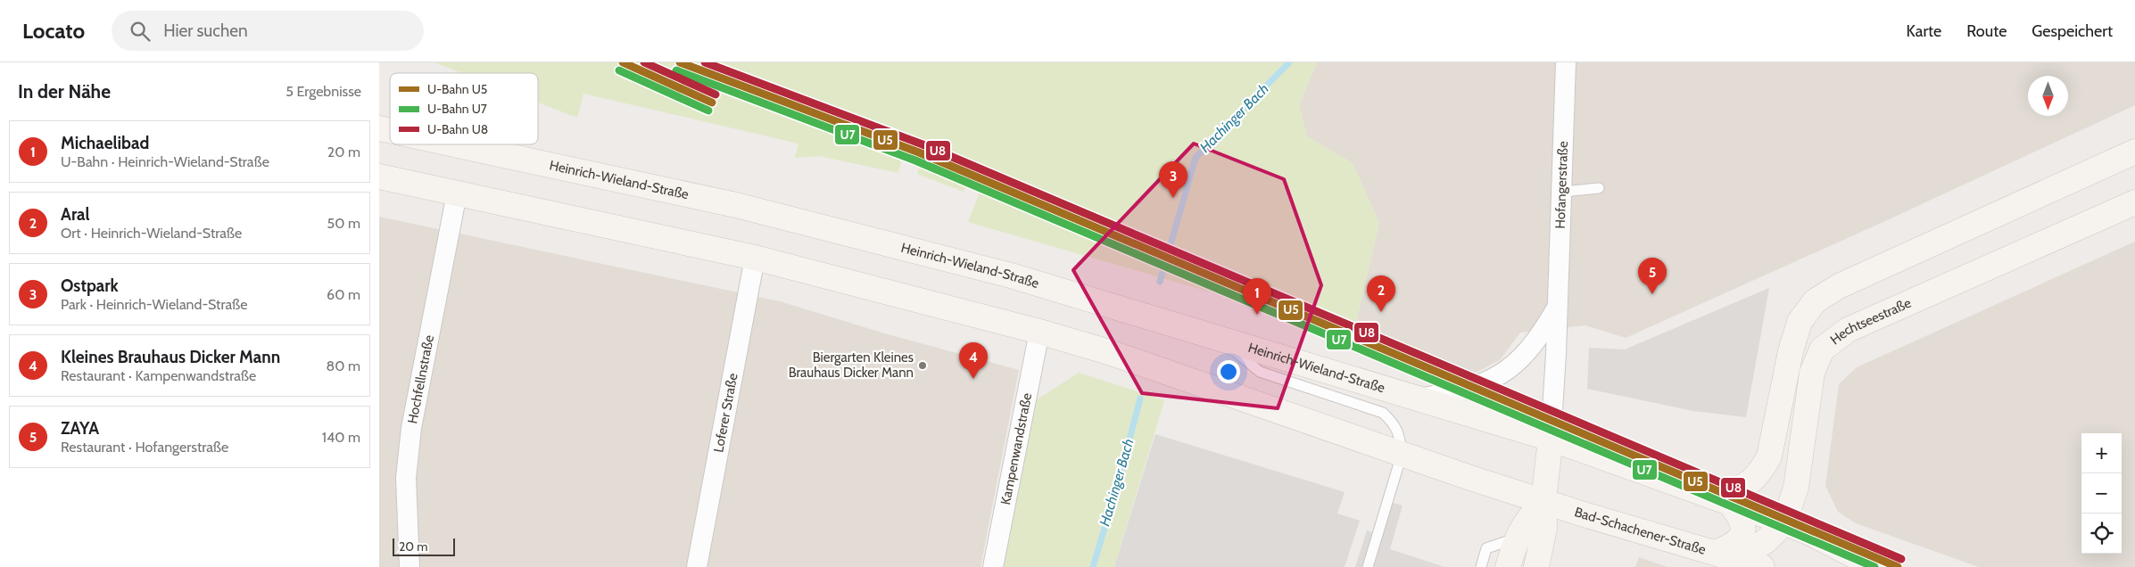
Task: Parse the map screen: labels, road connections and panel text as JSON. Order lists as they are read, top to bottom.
{
  "streets": {
    "main road": ["Heinrich-Wieland-Straße", "Hechtseestraße", "Bad-Schachener-Straße"],
    "street": [
      "Hofangerstraße",
      "Hochfellnstraße",
      "Loferer Straße",
      "Kampenwandstraße"
    ]
  },
  "crossings": [
    ["Heinrich-Wieland-Straße", "Hofangerstraße"],
    ["Hechtseestraße", "Bad-Schachener-Straße"]
  ],
  "water": ["Hachinger Bach"],
  "places": ["Biergarten Kleines Brauhaus Dicker Mann"],
  "lines": ["metro line U5", "metro line U8", "metro line U7"],
  "legend": ["U-Bahn U5", "U-Bahn U7", "U-Bahn U8"],
  "scale_bar": "20 m",
  "north": "bottom",
  "page": {
    "header": "Locato",
    "search": "Hier suchen",
    "nav": ["Karte", "Route", "Gespeichert"],
    "heading": ["In der Nähe", "5 Ergebnisse"],
    "list": [
      {
        "mark": "1",
        "name": "Michaelibad",
        "note": "U-Bahn · Heinrich-Wieland-Straße",
        "value": "20 m"
      },
      {
        "mark": "2",
        "name": "Aral",
        "note": "Ort · Heinrich-Wieland-Straße",
        "value": "50 m"
      },
      {
        "mark": "3",
        "name": "Ostpark",
        "note": "Park · Heinrich-Wieland-Straße",
        "value": "60 m"
      },
      {
        "mark": "4",
        "name": "Kleines Brauhaus Dicker Mann",
        "note": "Restaurant · Kampenwandstraße",
        "value": "80 m"
      },
      {
        "mark": "5",
        "name": "ZAYA",
        "note": "Restaurant · Hofangerstraße",
        "value": "140 m"
      }
    ],
    "pins": [
      "3",
      "5",
      "2",
      "1",
      "4"
    ],
    "map_buttons": ["+", "−"],
    "scale": "20 m"
  }
}
